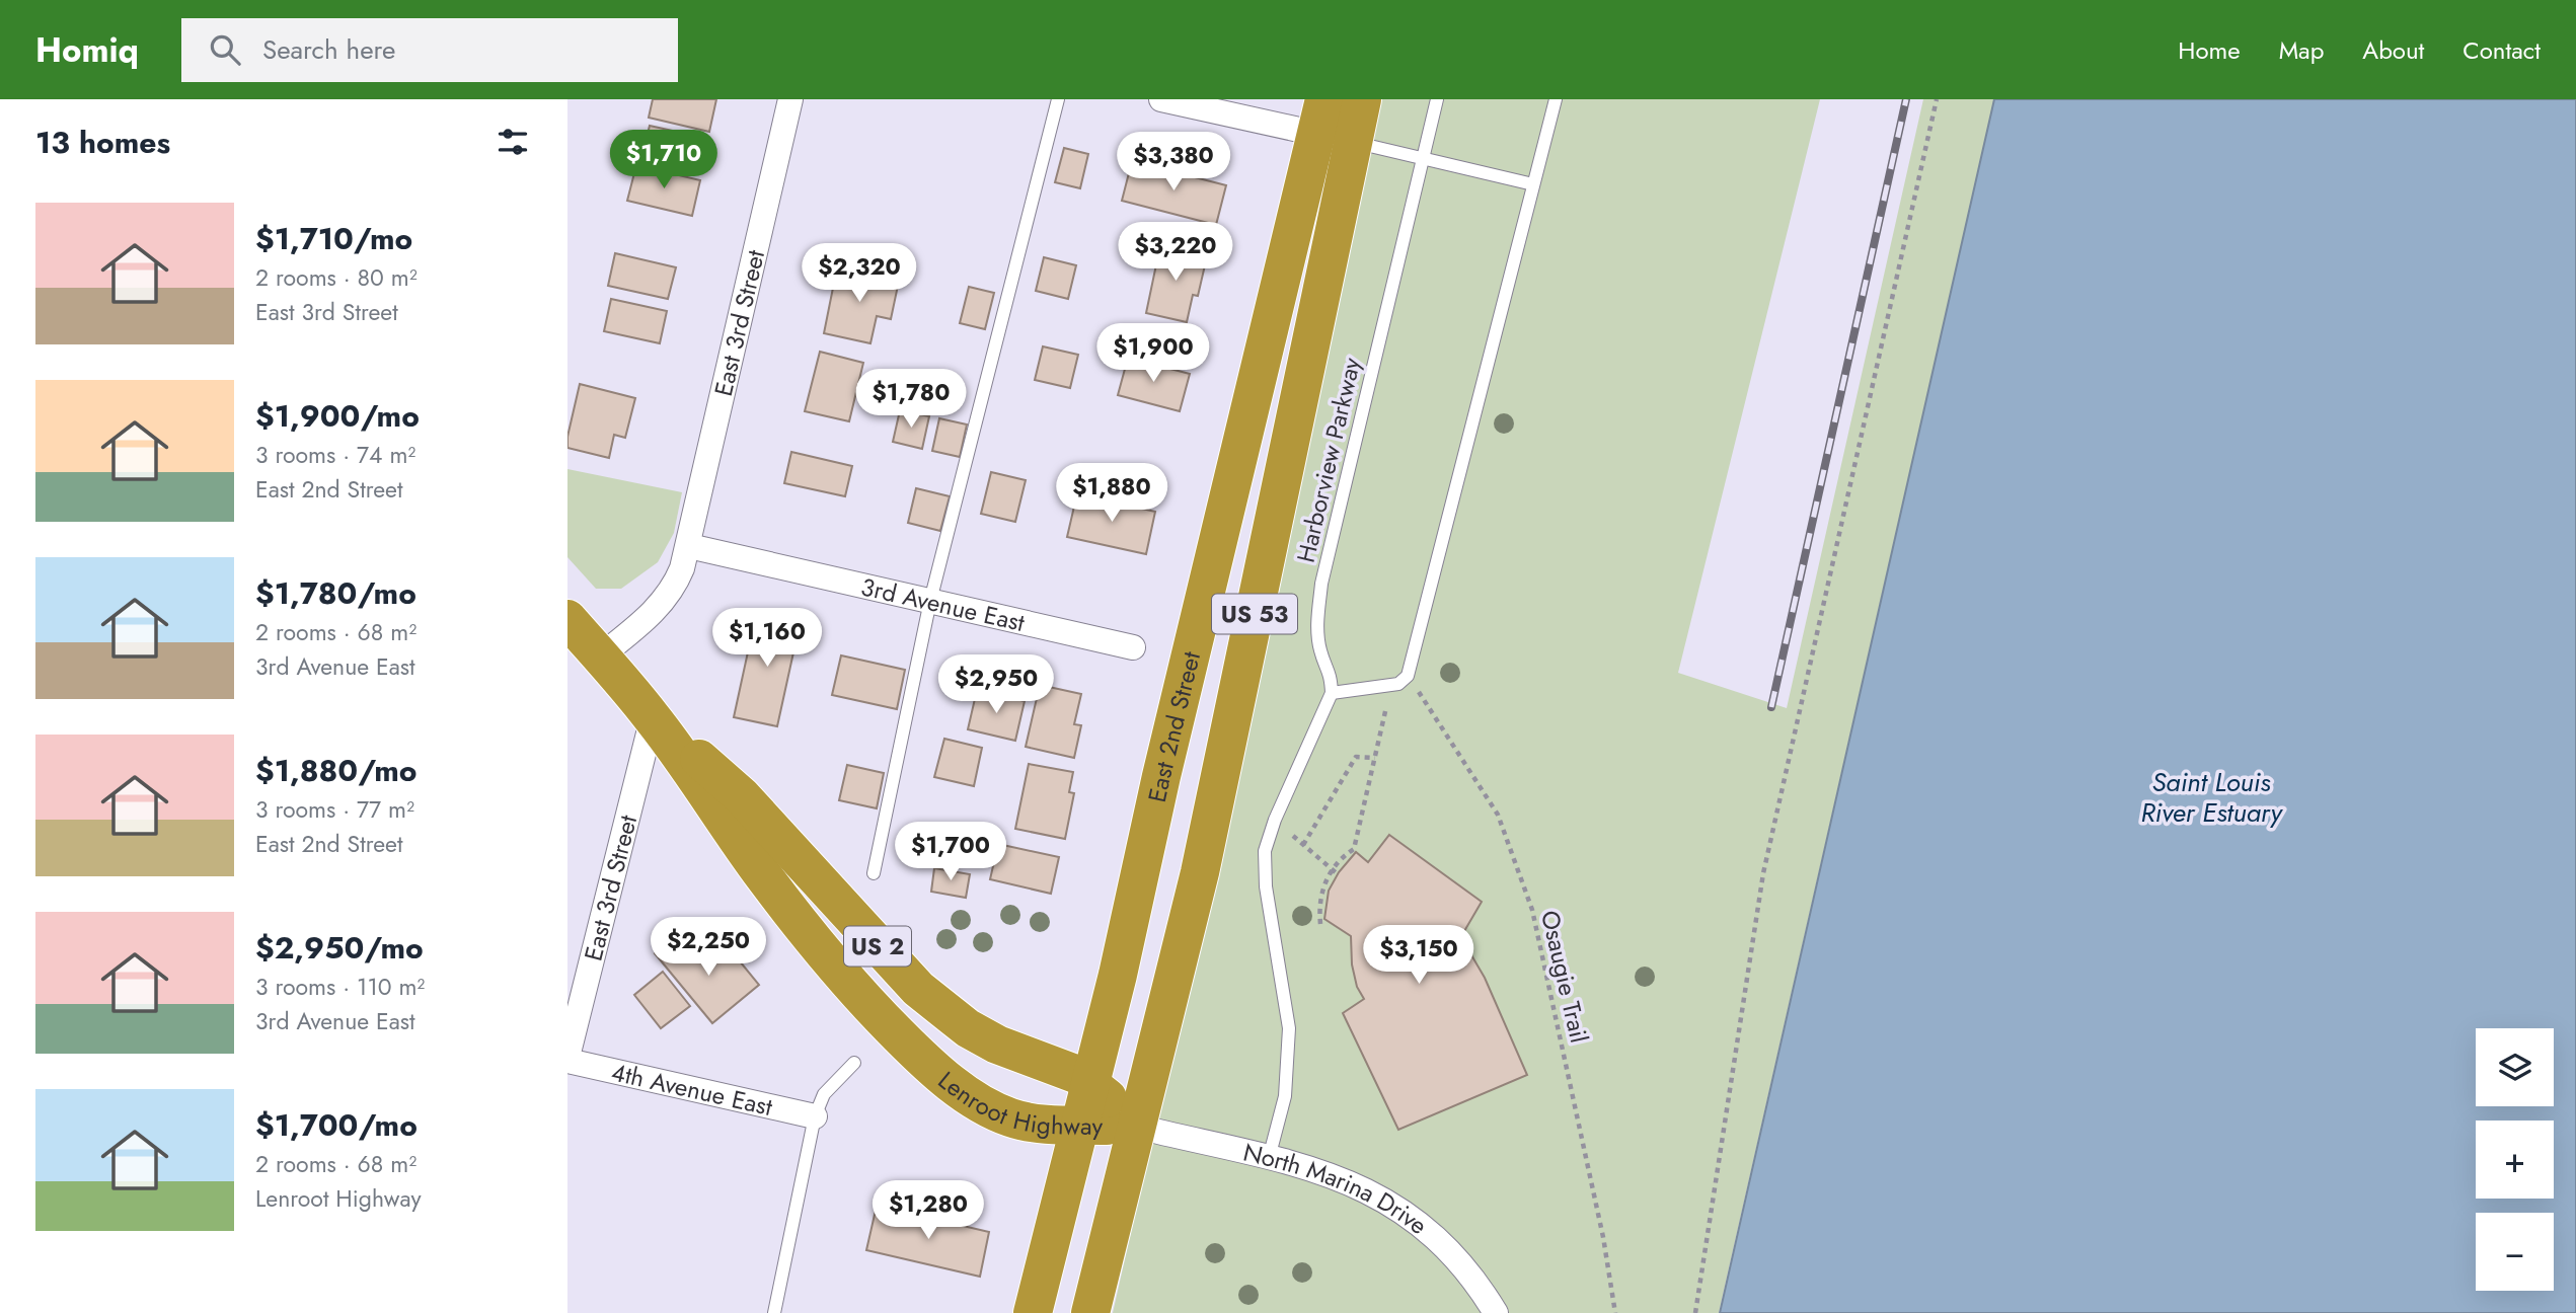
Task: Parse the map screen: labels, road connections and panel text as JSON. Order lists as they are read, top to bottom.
{
  "streets": {
    "highway": [
      "US 53",
      "East 2nd Street",
      "US 2",
      "Lenroot Highway"
    ],
    "street": [
      "East 3rd Street",
      "3rd Avenue East",
      "4th Avenue East",
      "North Marina Drive"
    ],
    "lane": ["Harborview Parkway"],
    "path": ["Osaugie Trail"]
  },
  "crossings": [
    ["East 3rd Street", "3rd Avenue East"],
    ["East 3rd Street", "4th Avenue East"],
    ["East 3rd Street", "Lenroot Highway"],
    ["East 2nd Street", "Lenroot Highway"],
    ["East 2nd Street", "North Marina Drive"],
    ["Lenroot Highway", "North Marina Drive"]
  ],
  "water": ["Saint Louis River Estuary"],
  "page": {
    "header": "Homiq",
    "search": "Search here",
    "nav": [
      "Home",
      "Map",
      "About",
      "Contact"
    ],
    "heading": "13 homes",
    "price": [
      "$1,710",
      "$3,380",
      "$3,220",
      "$2,320",
      "$1,900",
      "$1,780",
      "$1,880",
      "$1,160",
      "$2,950",
      "$1,700",
      "$2,250",
      "$3,150",
      "$1,280"
    ],
    "list": [
      {
        "name": "$1,710/mo",
        "note": "2 rooms · 80 m² · East 3rd Street"
      },
      {
        "name": "$1,900/mo",
        "note": "3 rooms · 74 m² · East 2nd Street"
      },
      {
        "name": "$1,780/mo",
        "note": "2 rooms · 68 m² · 3rd Avenue East"
      },
      {
        "name": "$1,880/mo",
        "note": "3 rooms · 77 m² · East 2nd Street"
      },
      {
        "name": "$2,950/mo",
        "note": "3 rooms · 110 m² · 3rd Avenue East"
      },
      {
        "name": "$1,700/mo",
        "note": "2 rooms · 68 m² · Lenroot Highway"
      }
    ],
    "map_buttons": ["+", "−"]
  }
}
